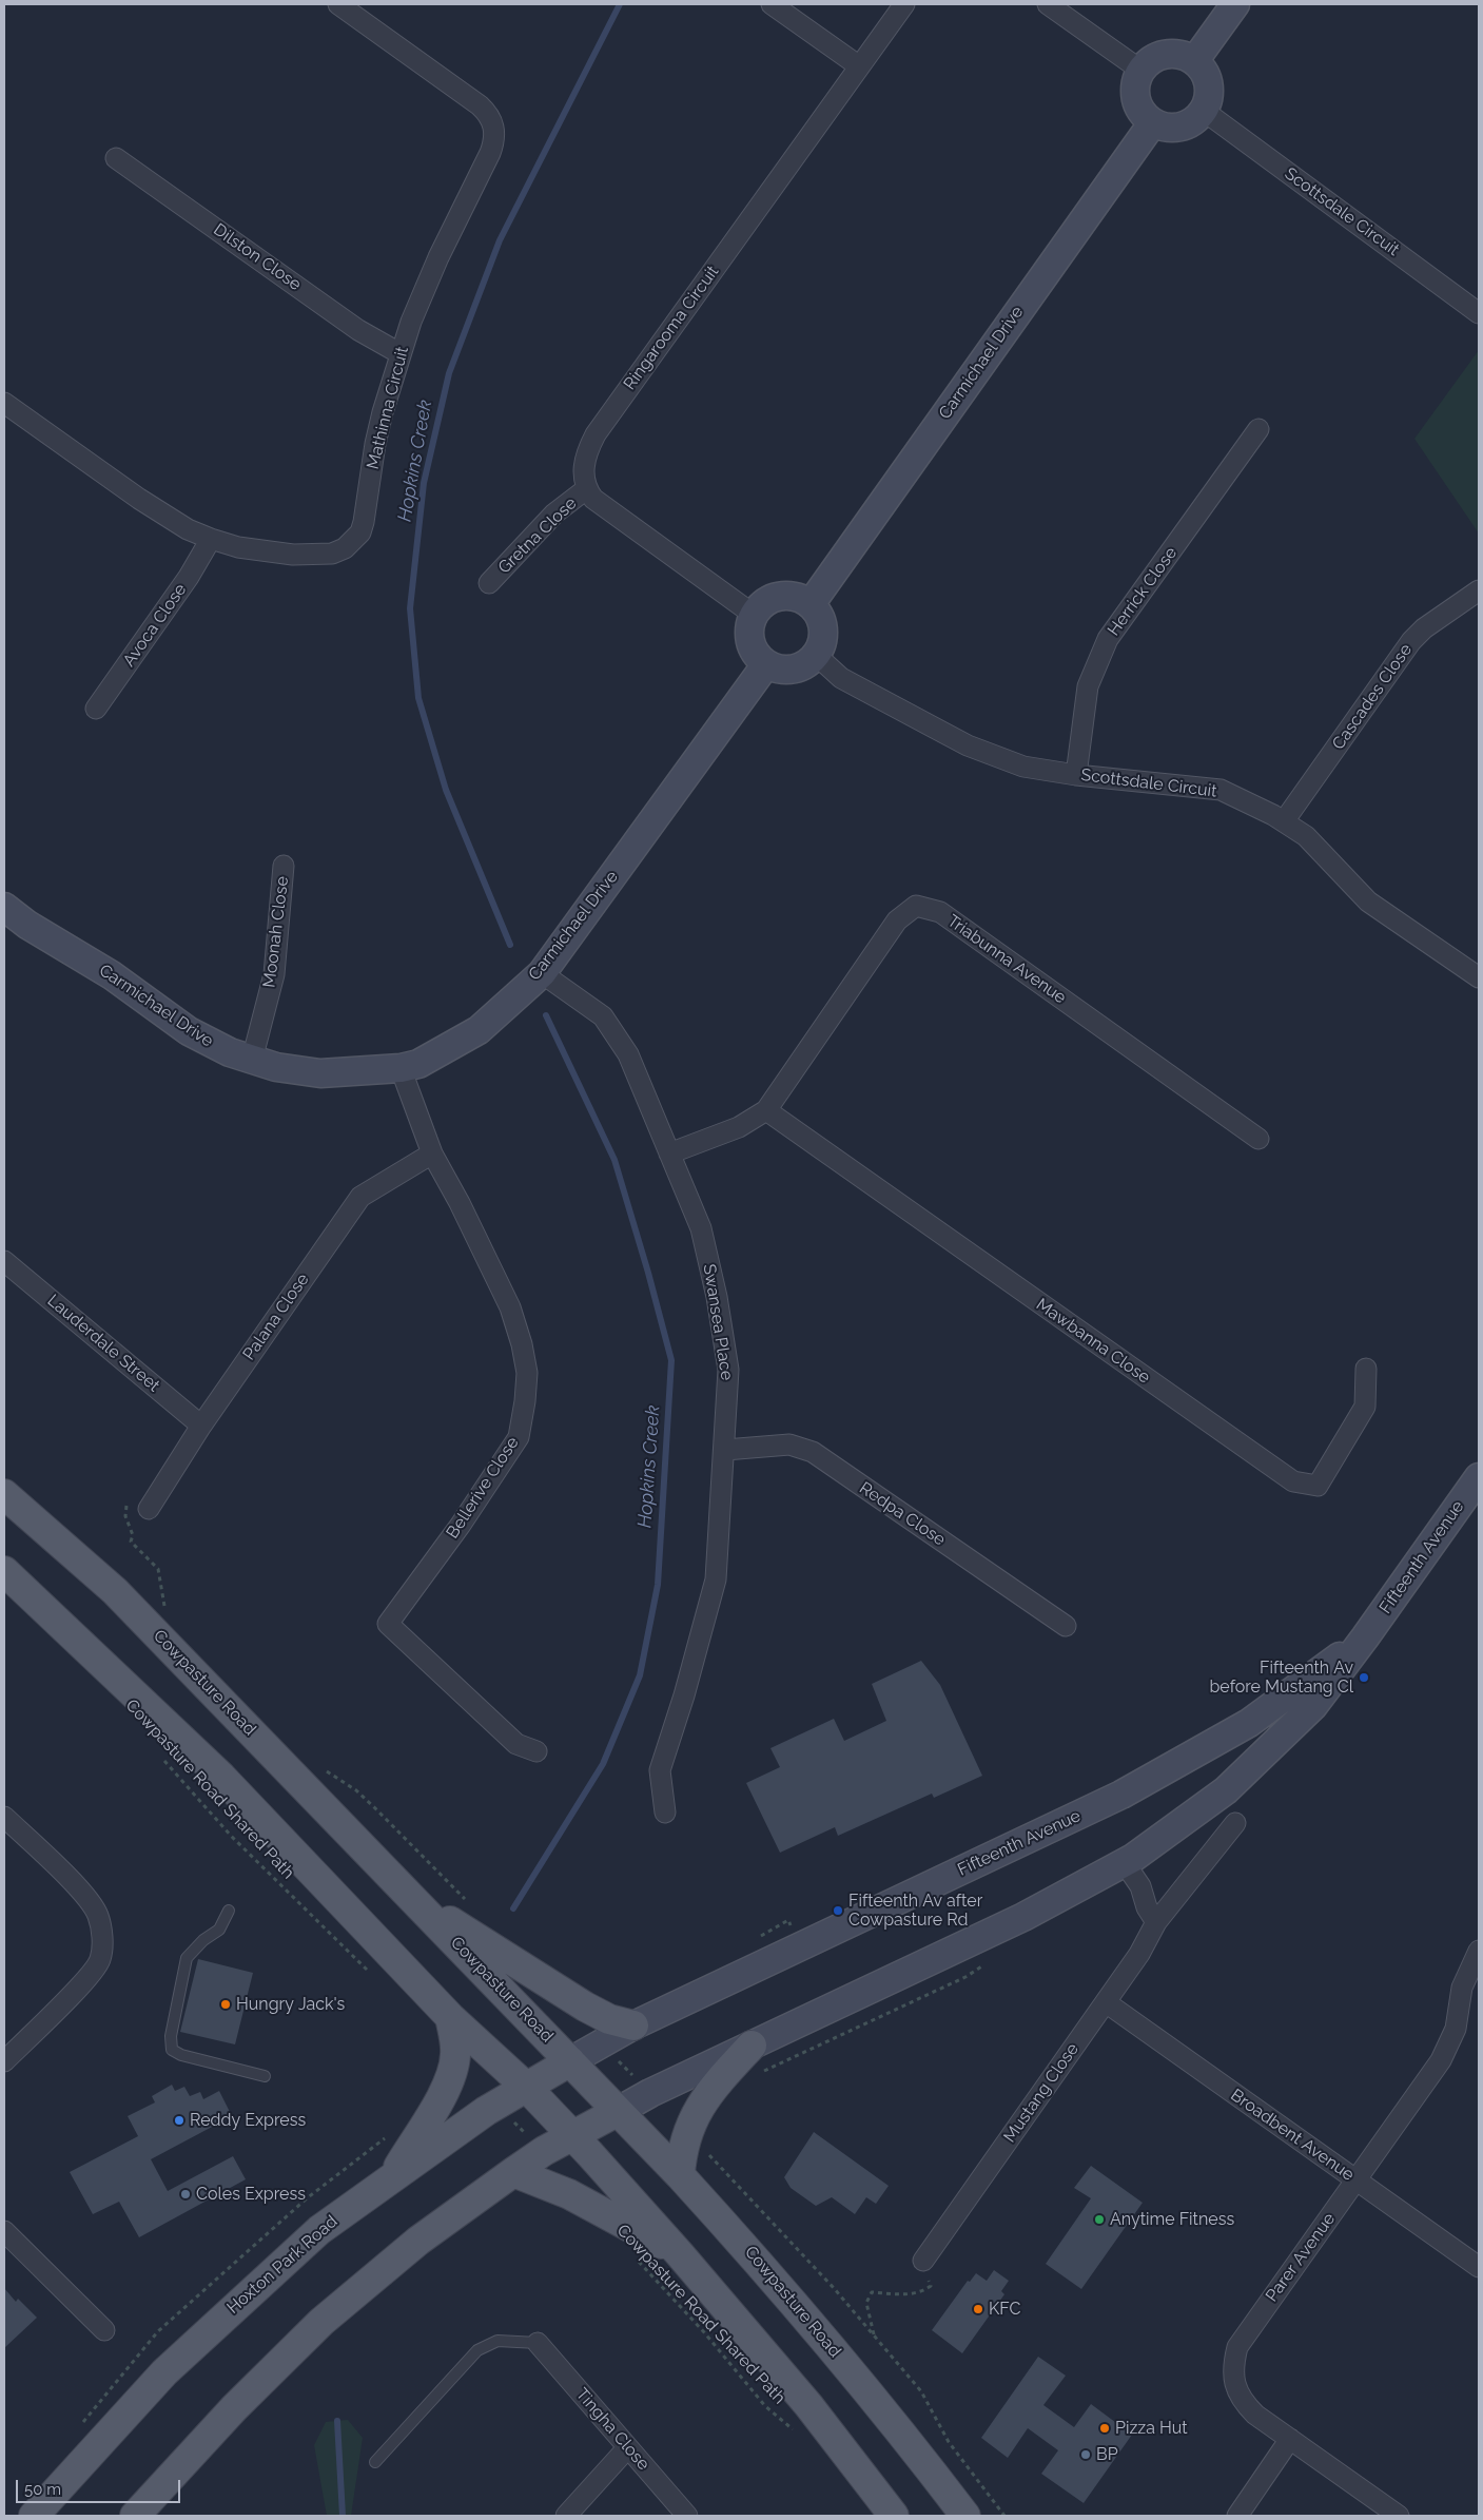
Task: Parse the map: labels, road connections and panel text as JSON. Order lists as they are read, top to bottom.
{
  "streets": {
    "main road": ["Cowpasture Road", "Hoxton Park Road"],
    "street": [
      "Scottsdale Circuit",
      "Dilston Close",
      "Ringarooma Circuit",
      "Carmichael Drive",
      "Mathinna Circuit",
      "Gretna Close",
      "Herrick Close",
      "Avoca Close",
      "Cascades Close",
      "Moonah Close",
      "Triabunna Avenue",
      "Palana Close",
      "Swansea Place",
      "Mawbanna Close",
      "Lauderdale Street",
      "Bellerive Close",
      "Redpa Close",
      "Fifteenth Avenue",
      "Mustang Close",
      "Broadbent Avenue",
      "Parer Avenue",
      "Tingha Close"
    ],
    "path": ["Cowpasture Road Shared Path"]
  },
  "crossings": [
    ["Scottsdale Circuit", "Carmichael Drive"],
    ["Scottsdale Circuit", "Herrick Close"],
    ["Scottsdale Circuit", "Cascades Close"],
    ["Dilston Close", "Mathinna Circuit"],
    ["Ringarooma Circuit", "Gretna Close"],
    ["Carmichael Drive", "Moonah Close"],
    ["Carmichael Drive", "Swansea Place"],
    ["Carmichael Drive", "Bellerive Close"],
    ["Mathinna Circuit", "Avoca Close"],
    ["Triabunna Avenue", "Swansea Place"],
    ["Triabunna Avenue", "Mawbanna Close"],
    ["Palana Close", "Lauderdale Street"],
    ["Palana Close", "Bellerive Close"],
    ["Swansea Place", "Redpa Close"],
    ["Fifteenth Avenue", "Cowpasture Road"],
    ["Fifteenth Avenue", "Hoxton Park Road"],
    ["Cowpasture Road", "Hoxton Park Road"],
    ["Mustang Close", "Broadbent Avenue"],
    ["Broadbent Avenue", "Parer Avenue"]
  ],
  "water": ["Hopkins Creek"],
  "places": [
    "Fifteenth Av before Mustang Cl",
    "Fifteenth Av after Cowpasture Rd",
    "Hungry Jack's",
    "Reddy Express",
    "Coles Express",
    "Anytime Fitness",
    "KFC",
    "Pizza Hut",
    "BP"
  ],
  "scale_bar": "50 m"
}
